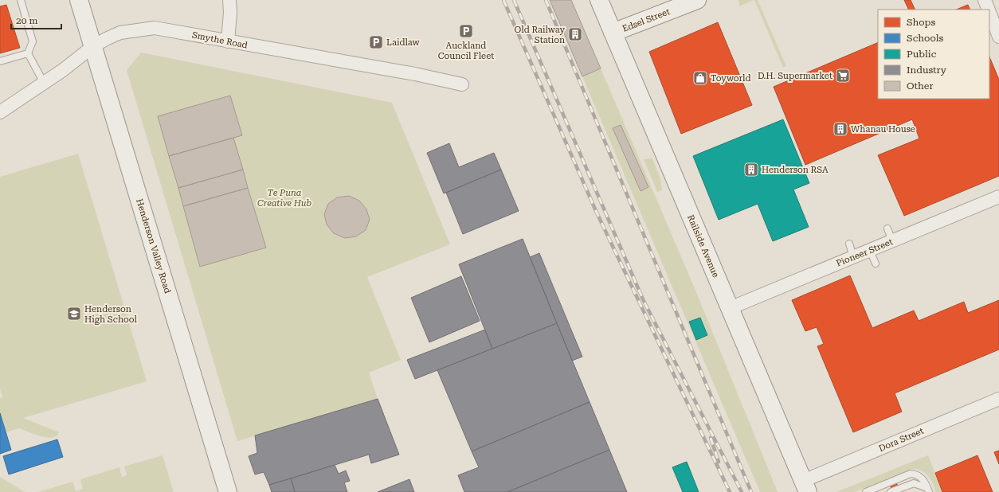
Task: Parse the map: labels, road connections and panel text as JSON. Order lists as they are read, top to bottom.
{
  "streets": {
    "main road": ["Edsel Street", "Henderson Valley Road", "Railside Avenue"],
    "street": ["Smythe Road", "Pioneer Street", "Dora Street"]
  },
  "crossings": [
    ["Edsel Street", "Railside Avenue"],
    ["Smythe Road", "Henderson Valley Road"],
    ["Railside Avenue", "Pioneer Street"],
    ["Railside Avenue", "Dora Street"]
  ],
  "parks": ["Te Puna Creative Hub"],
  "places": {
    "parking": ["Auckland Council Fleet", "Laidlaw"],
    "building": ["Old Railway Station", "Whanau House", "Henderson RSA"],
    "supermarket": ["D.H. Supermarket"],
    "shop": ["Toyworld"],
    "school or university": ["Henderson High School"]
  },
  "legend": [
    "Shops",
    "Schools",
    "Public",
    "Industry",
    "Other"
  ],
  "scale_bar": "20 m"
}
